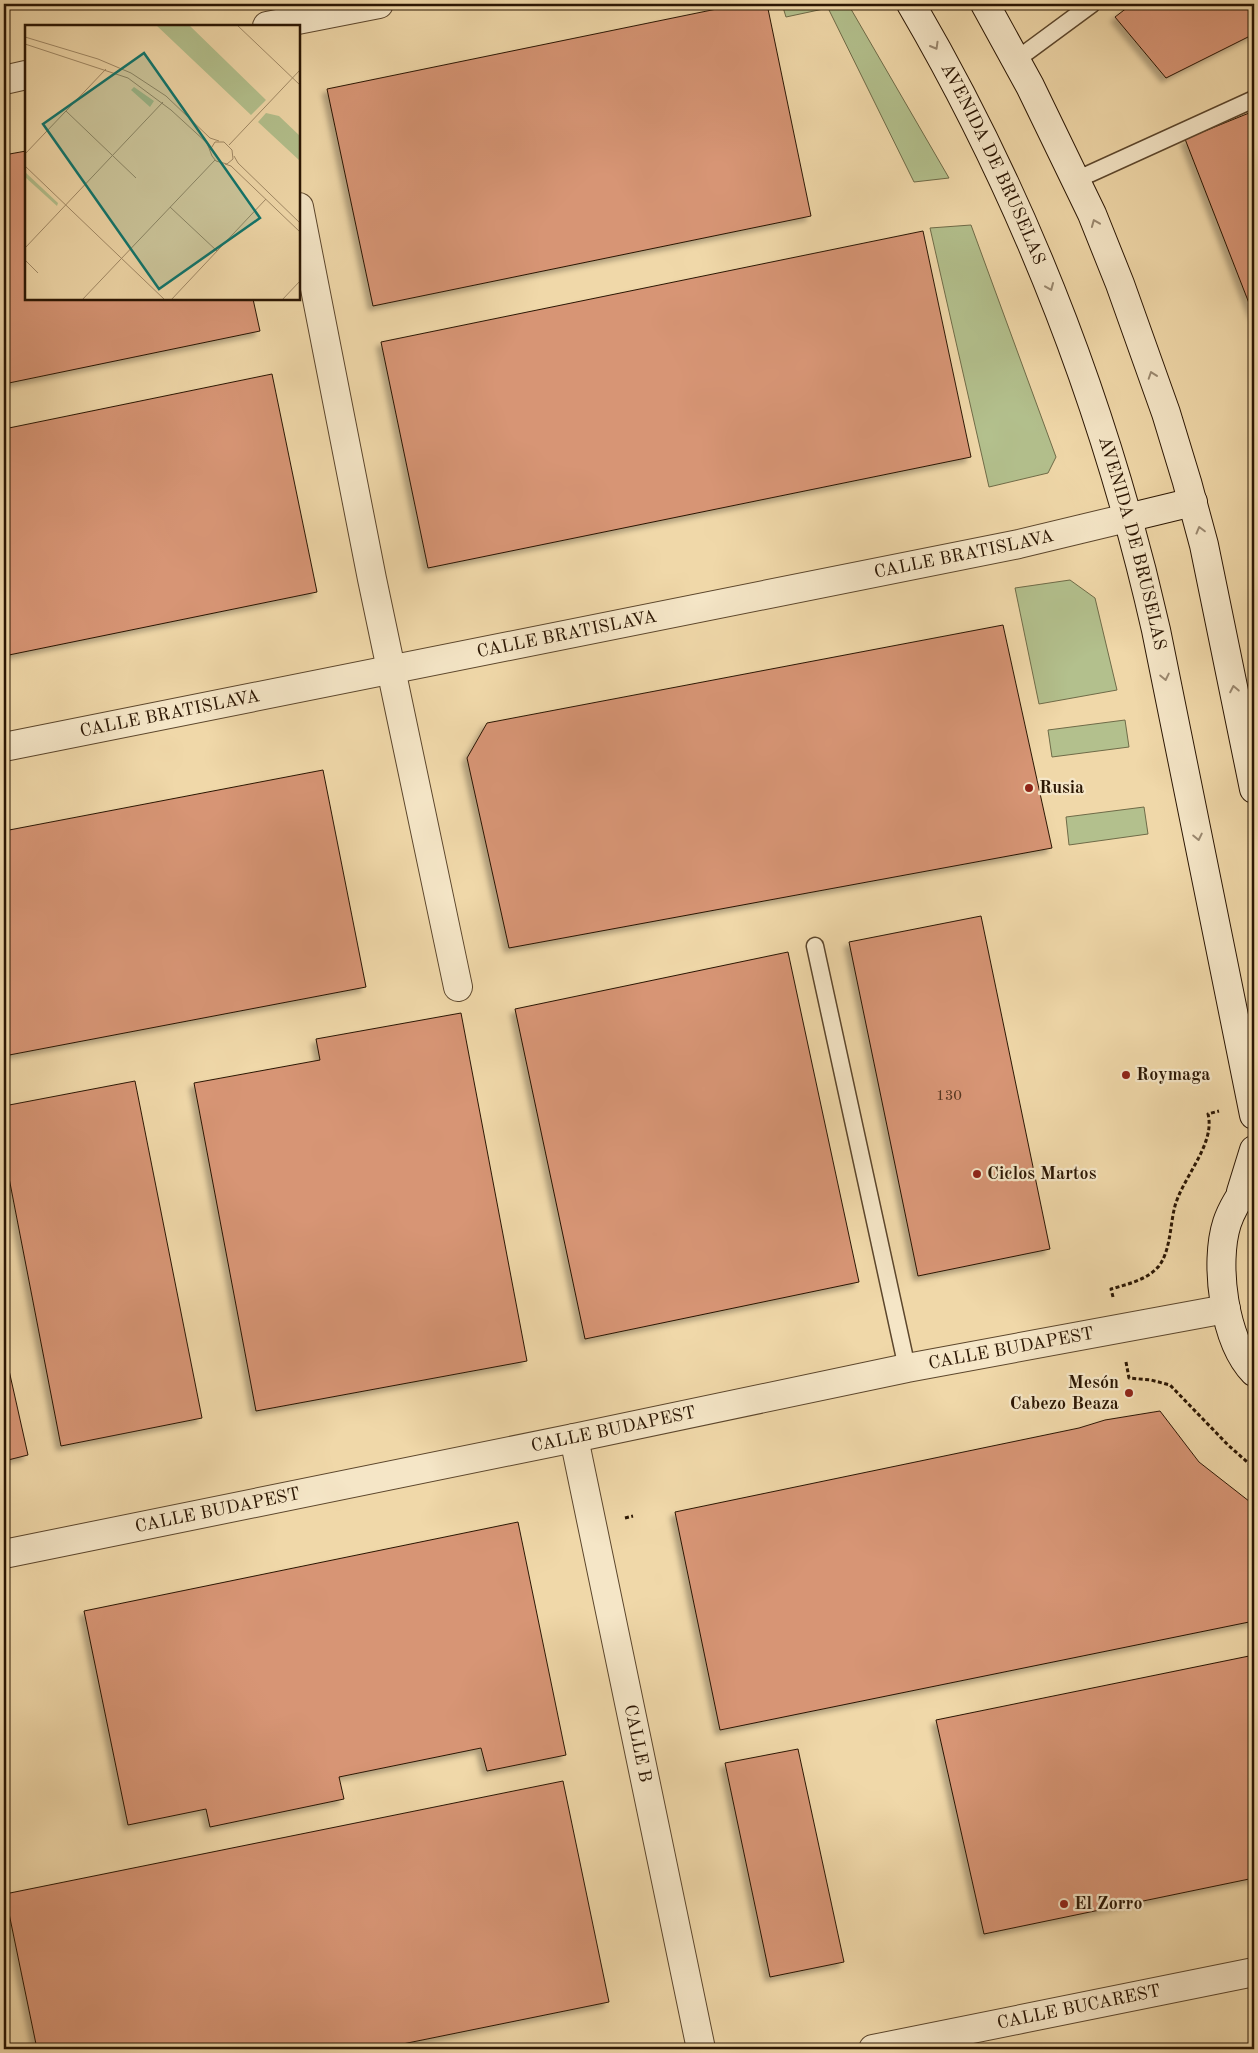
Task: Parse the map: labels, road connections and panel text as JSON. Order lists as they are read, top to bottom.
{
  "streets": {
    "street": [
      "AVENIDA DE BRUSELAS",
      "CALLE BRATISLAVA",
      "CALLE BUDAPEST",
      "CALLE B",
      "CALLE BUCAREST"
    ]
  },
  "crossings": [
    ["AVENIDA DE BRUSELAS", "CALLE BRATISLAVA"],
    ["CALLE BUDAPEST", "CALLE B"]
  ],
  "places": [
    "Rusia",
    "Roymaga",
    "Ciclos Martos",
    "Mesón Cabezo Beaza",
    "El Zorro"
  ],
  "house_numbers": ["130"]
}
